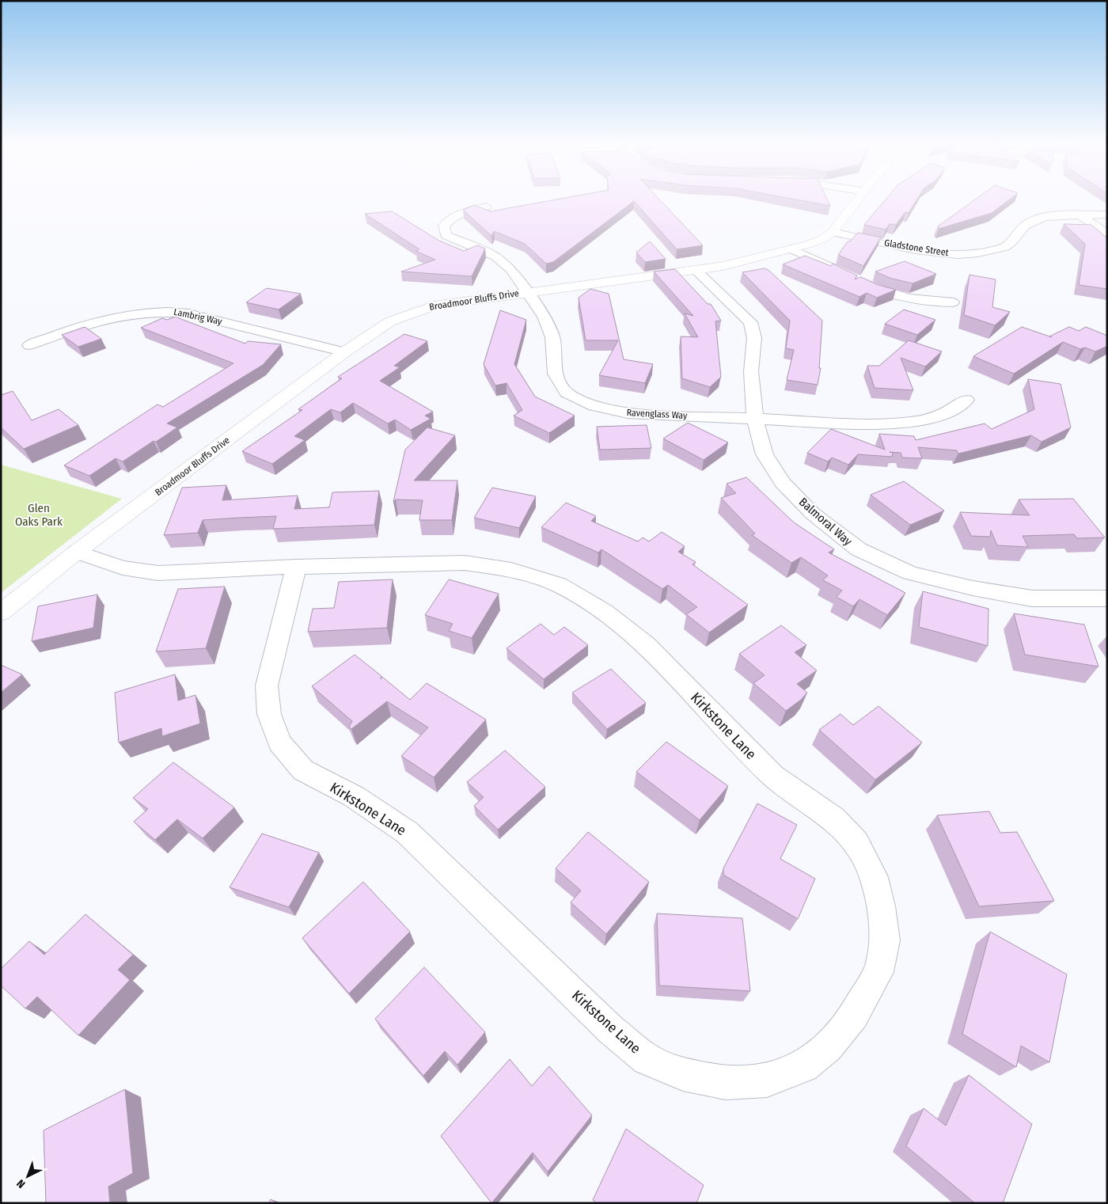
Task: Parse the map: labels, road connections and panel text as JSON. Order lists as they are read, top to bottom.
{
  "streets": {
    "street": [
      "Gladstone Street",
      "Broadmoor Bluffs Drive",
      "Lambrig Way",
      "Ravenglass Way",
      "Balmoral Way",
      "Kirkstone Lane"
    ]
  },
  "crossings": [
    ["Gladstone Street", "Broadmoor Bluffs Drive"],
    ["Broadmoor Bluffs Drive", "Lambrig Way"],
    ["Broadmoor Bluffs Drive", "Ravenglass Way"],
    ["Broadmoor Bluffs Drive", "Balmoral Way"],
    ["Broadmoor Bluffs Drive", "Kirkstone Lane"],
    ["Ravenglass Way", "Balmoral Way"]
  ],
  "parks": ["Glen Oaks Park"],
  "north": "bottom left"
}
